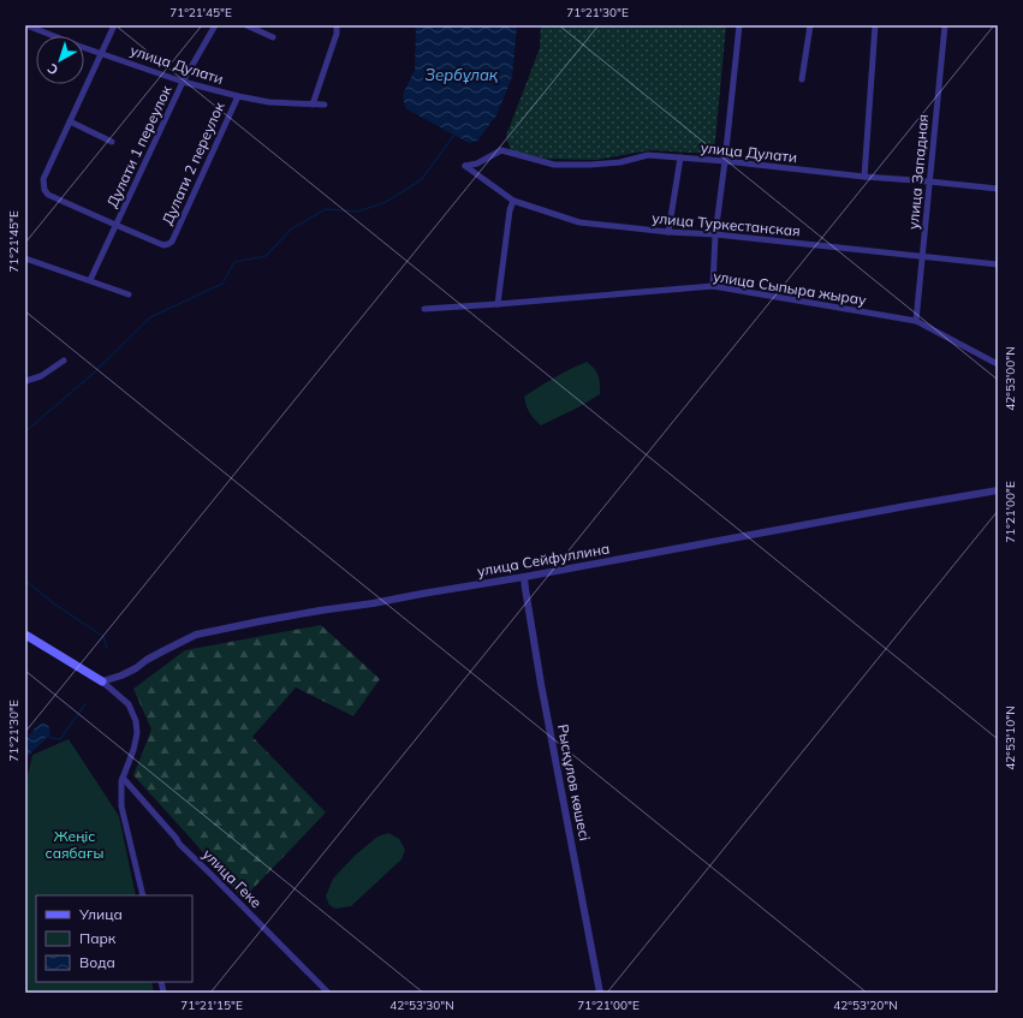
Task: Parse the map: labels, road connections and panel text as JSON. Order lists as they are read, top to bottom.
{
  "streets": {
    "street": [
      "улица Дулати",
      "Дулати 1 переулок",
      "Дулати 2 переулок",
      "улица Западная",
      "улица Туркестанская",
      "улица Сыпыра жырау",
      "улица Сейфуллина",
      "Рысқұлов көшесі",
      "улица Геке"
    ]
  },
  "crossings": [
    ["улица Дулати", "Дулати 1 переулок"],
    ["улица Дулати", "Дулати 2 переулок"],
    ["улица Дулати", "улица Западная"],
    ["улица Дулати", "улица Туркестанская"],
    ["Дулати 1 переулок", "Дулати 2 переулок"],
    ["улица Западная", "улица Туркестанская"],
    ["улица Западная", "улица Сыпыра жырау"],
    ["улица Сейфуллина", "Рысқұлов көшесі"]
  ],
  "water": ["Зербұлақ"],
  "parks": ["Жеңіс саябағы"],
  "legend": ["Улица", "Парк", "Вода"],
  "north": "bottom left",
  "coordinates": [
    "71°21'45\"E",
    "71°21'30\"E",
    "42°53'00\"N",
    "71°21'00\"E",
    "42°53'10\"N",
    "71°21'15\"E",
    "42°53'30\"N",
    "42°53'20\"N"
  ]
}
